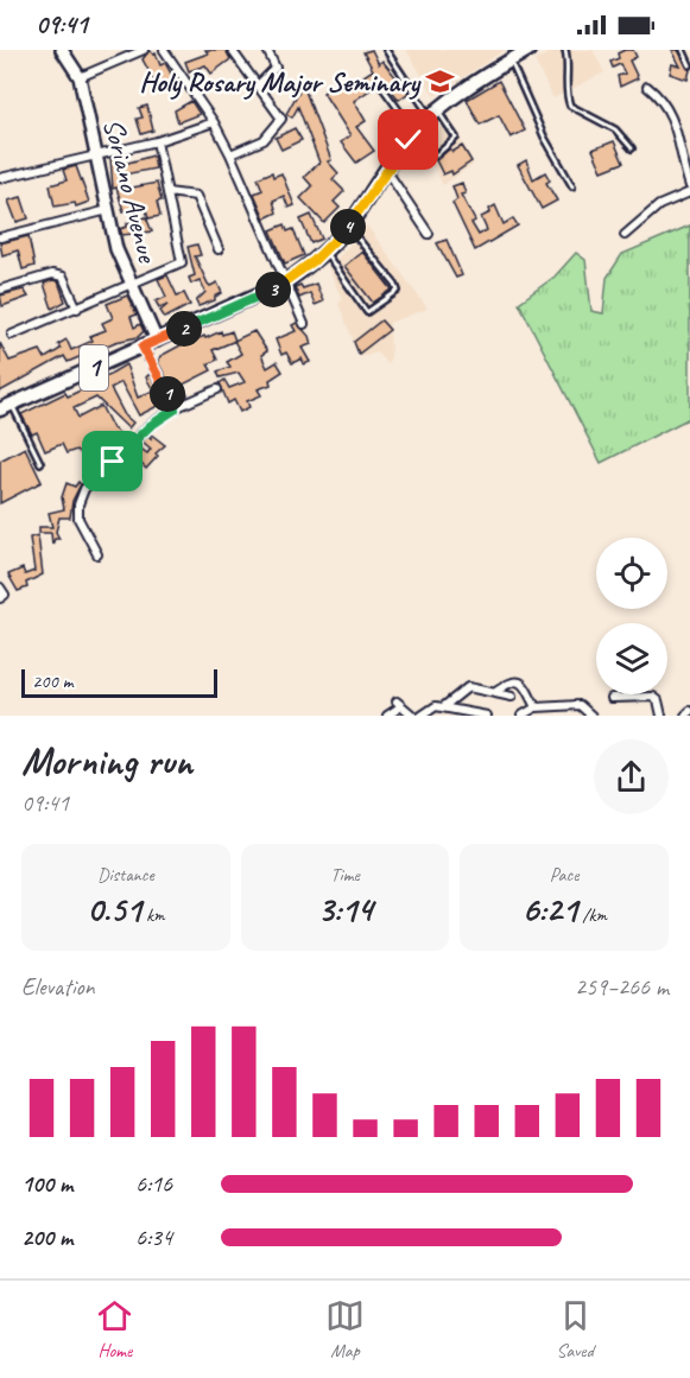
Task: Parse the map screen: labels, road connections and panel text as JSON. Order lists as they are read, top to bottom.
{
  "streets": {
    "main road": ["1"],
    "street": ["Soriano Avenue"]
  },
  "crossings": [
    ["Soriano Avenue", "1"]
  ],
  "places": {
    "school or university": ["Holy Rosary Major Seminary"]
  },
  "scale_bar": "200 m",
  "page": {
    "status": "09:41",
    "pins": [
      "4",
      "3",
      "2",
      "1"
    ],
    "scale": "200 m",
    "heading": ["Morning run", "09:41"],
    "stats": [
      ["Distance", "0.51 km"],
      ["Time", "3:14"],
      ["Pace", "6:21 /km"]
    ],
    "chart": ["Elevation", "259–266 m"],
    "list": [
      {
        "name": "100 m",
        "note": "6:16"
      },
      {
        "name": "200 m",
        "note": "6:34"
      }
    ],
    "tabs": ["Home", "Map", "Saved"]
  }
}
